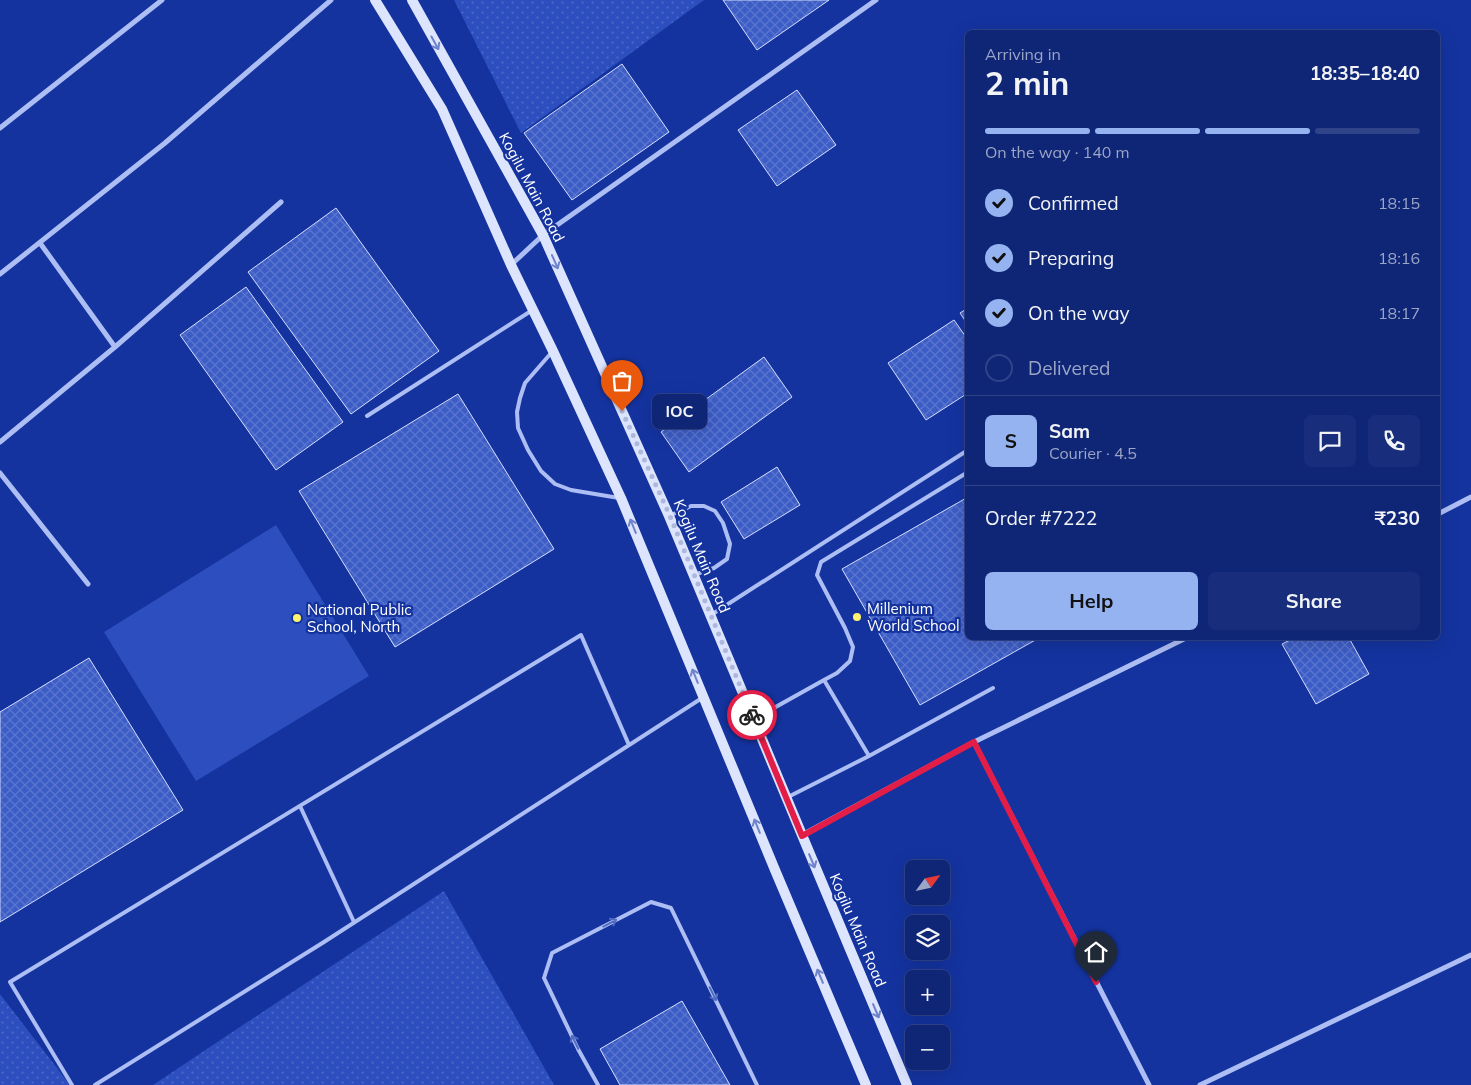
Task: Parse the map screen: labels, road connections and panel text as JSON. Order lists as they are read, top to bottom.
{
  "streets": {
    "main road": ["Kogilu Main Road"]
  },
  "places": ["IOC", "Millenium World School", "National Public School, North"],
  "north": "top right",
  "page": {
    "heading": ["2 min", "Arriving in", "18:35–18:40"],
    "panel": [
      "Sam",
      "Courier · 4.5",
      "Order #7222",
      "₹230"
    ],
    "bar": "On the way · 140 m",
    "list": [
      ["Confirmed", "18:15"],
      ["Preparing", "18:16"],
      ["On the way", "18:17"],
      "Delivered"
    ],
    "bubble": "IOC",
    "round": "S",
    "buttons": ["Help", "Share"],
    "map_buttons": ["+", "−"]
  }
}
